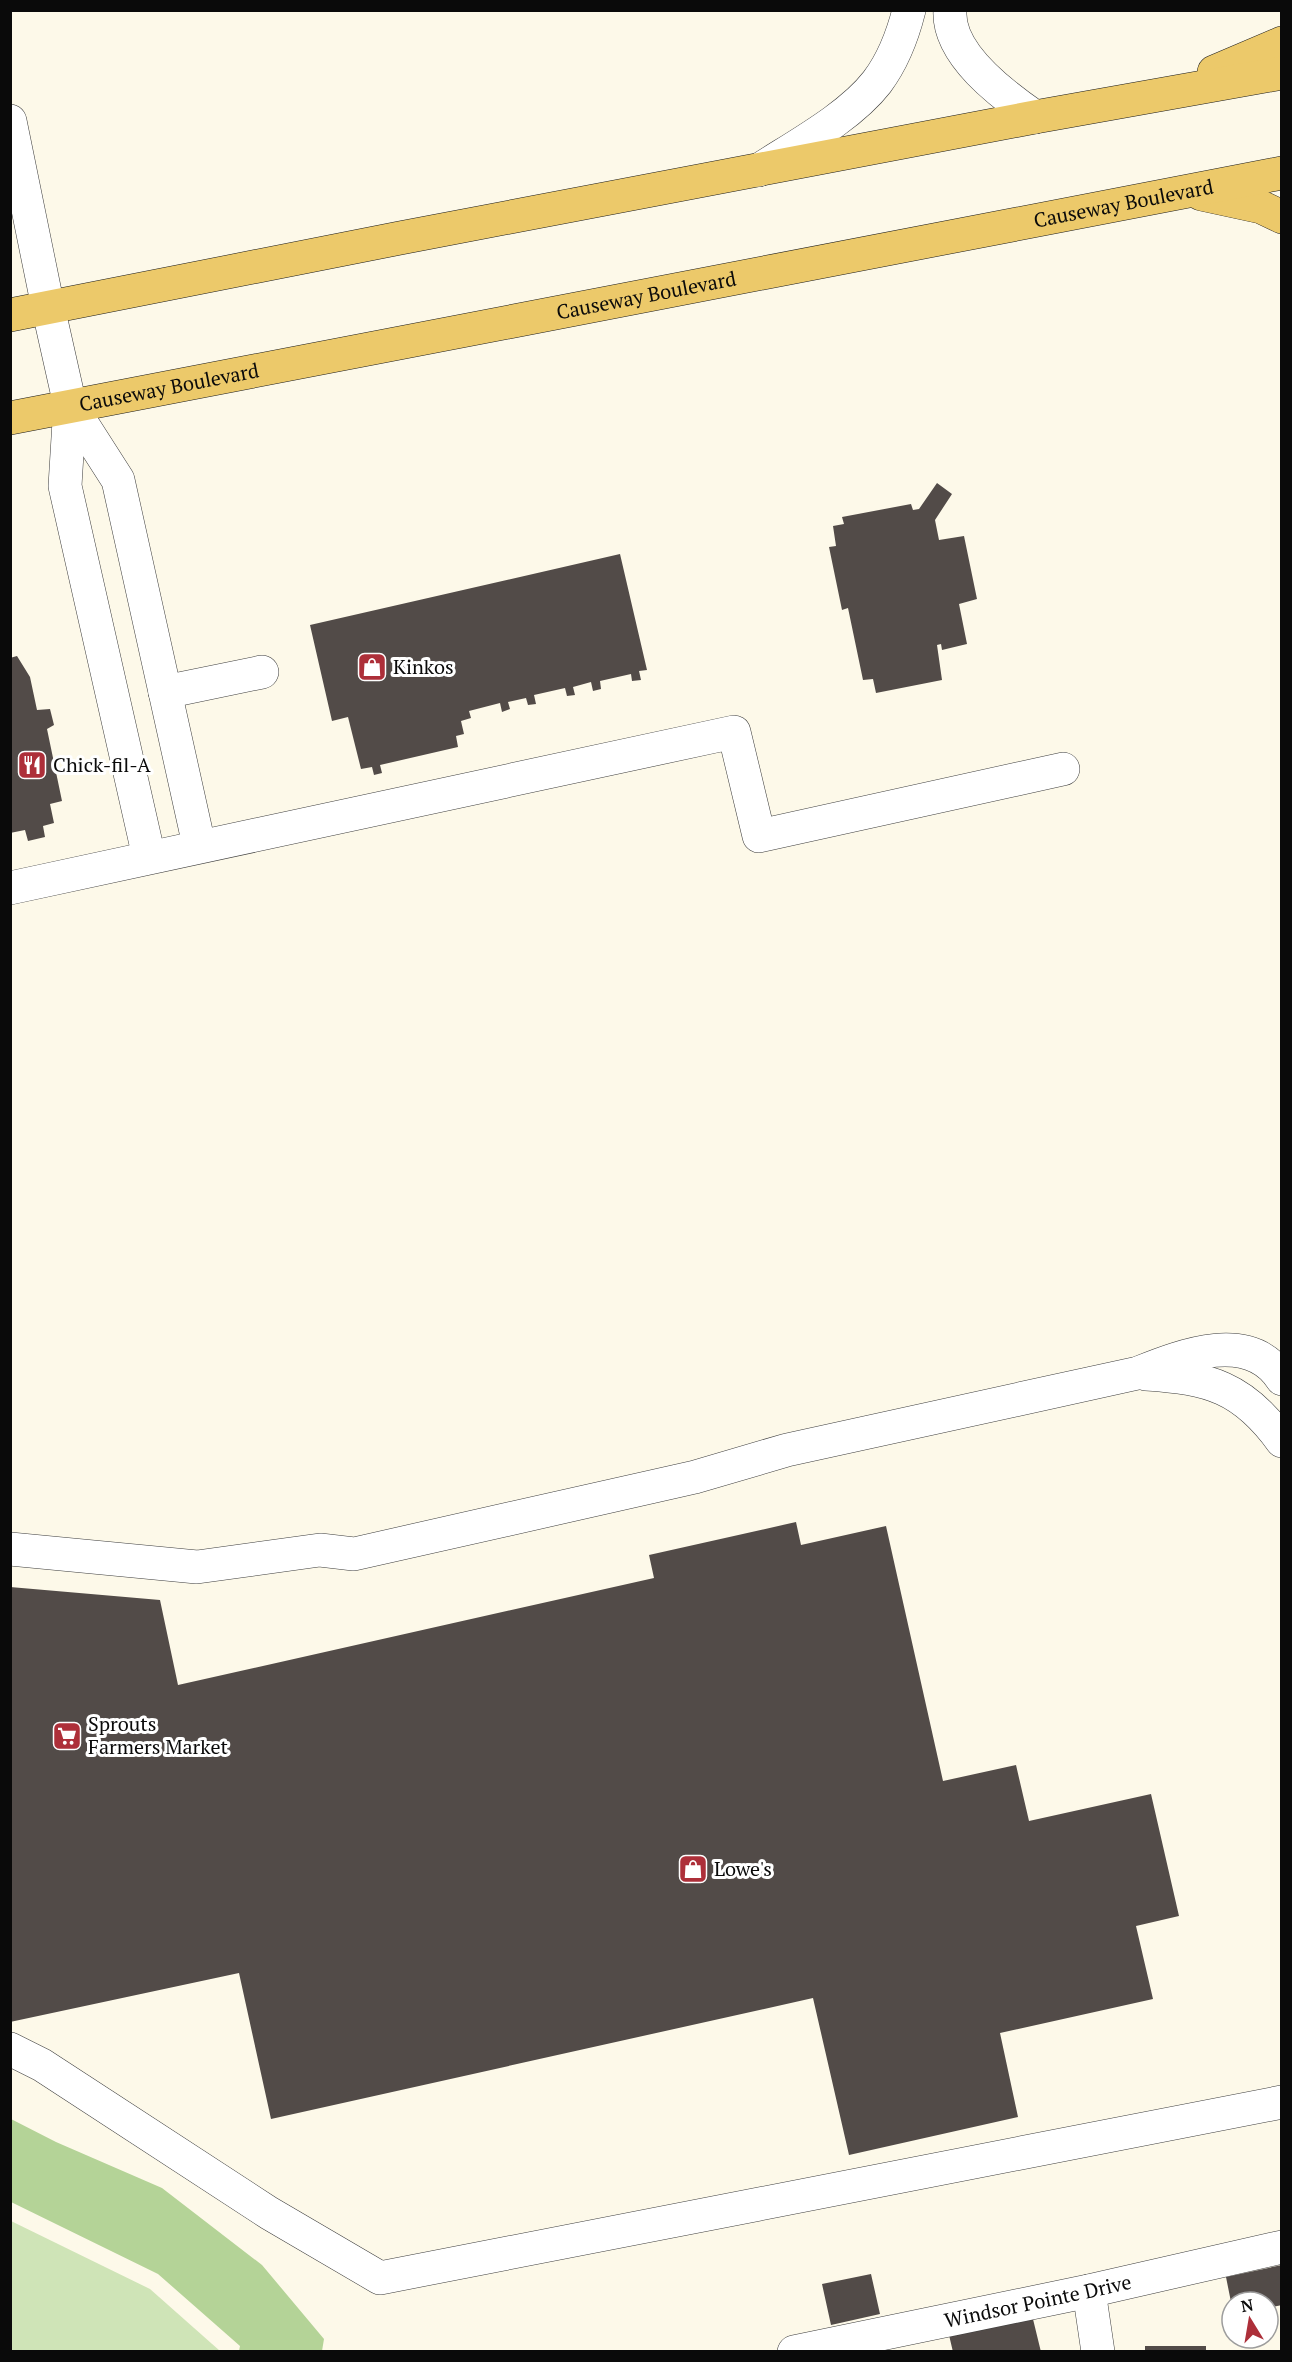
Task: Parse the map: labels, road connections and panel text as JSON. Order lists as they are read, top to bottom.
{
  "streets": {
    "main road": ["Causeway Boulevard"],
    "street": ["Windsor Pointe Drive"]
  },
  "places": {
    "shop": ["Kinkos", "Lowe's"],
    "restaurant": ["Chick-fil-A"],
    "supermarket": ["Sprouts Farmers Market"]
  },
  "north": "top"
}
